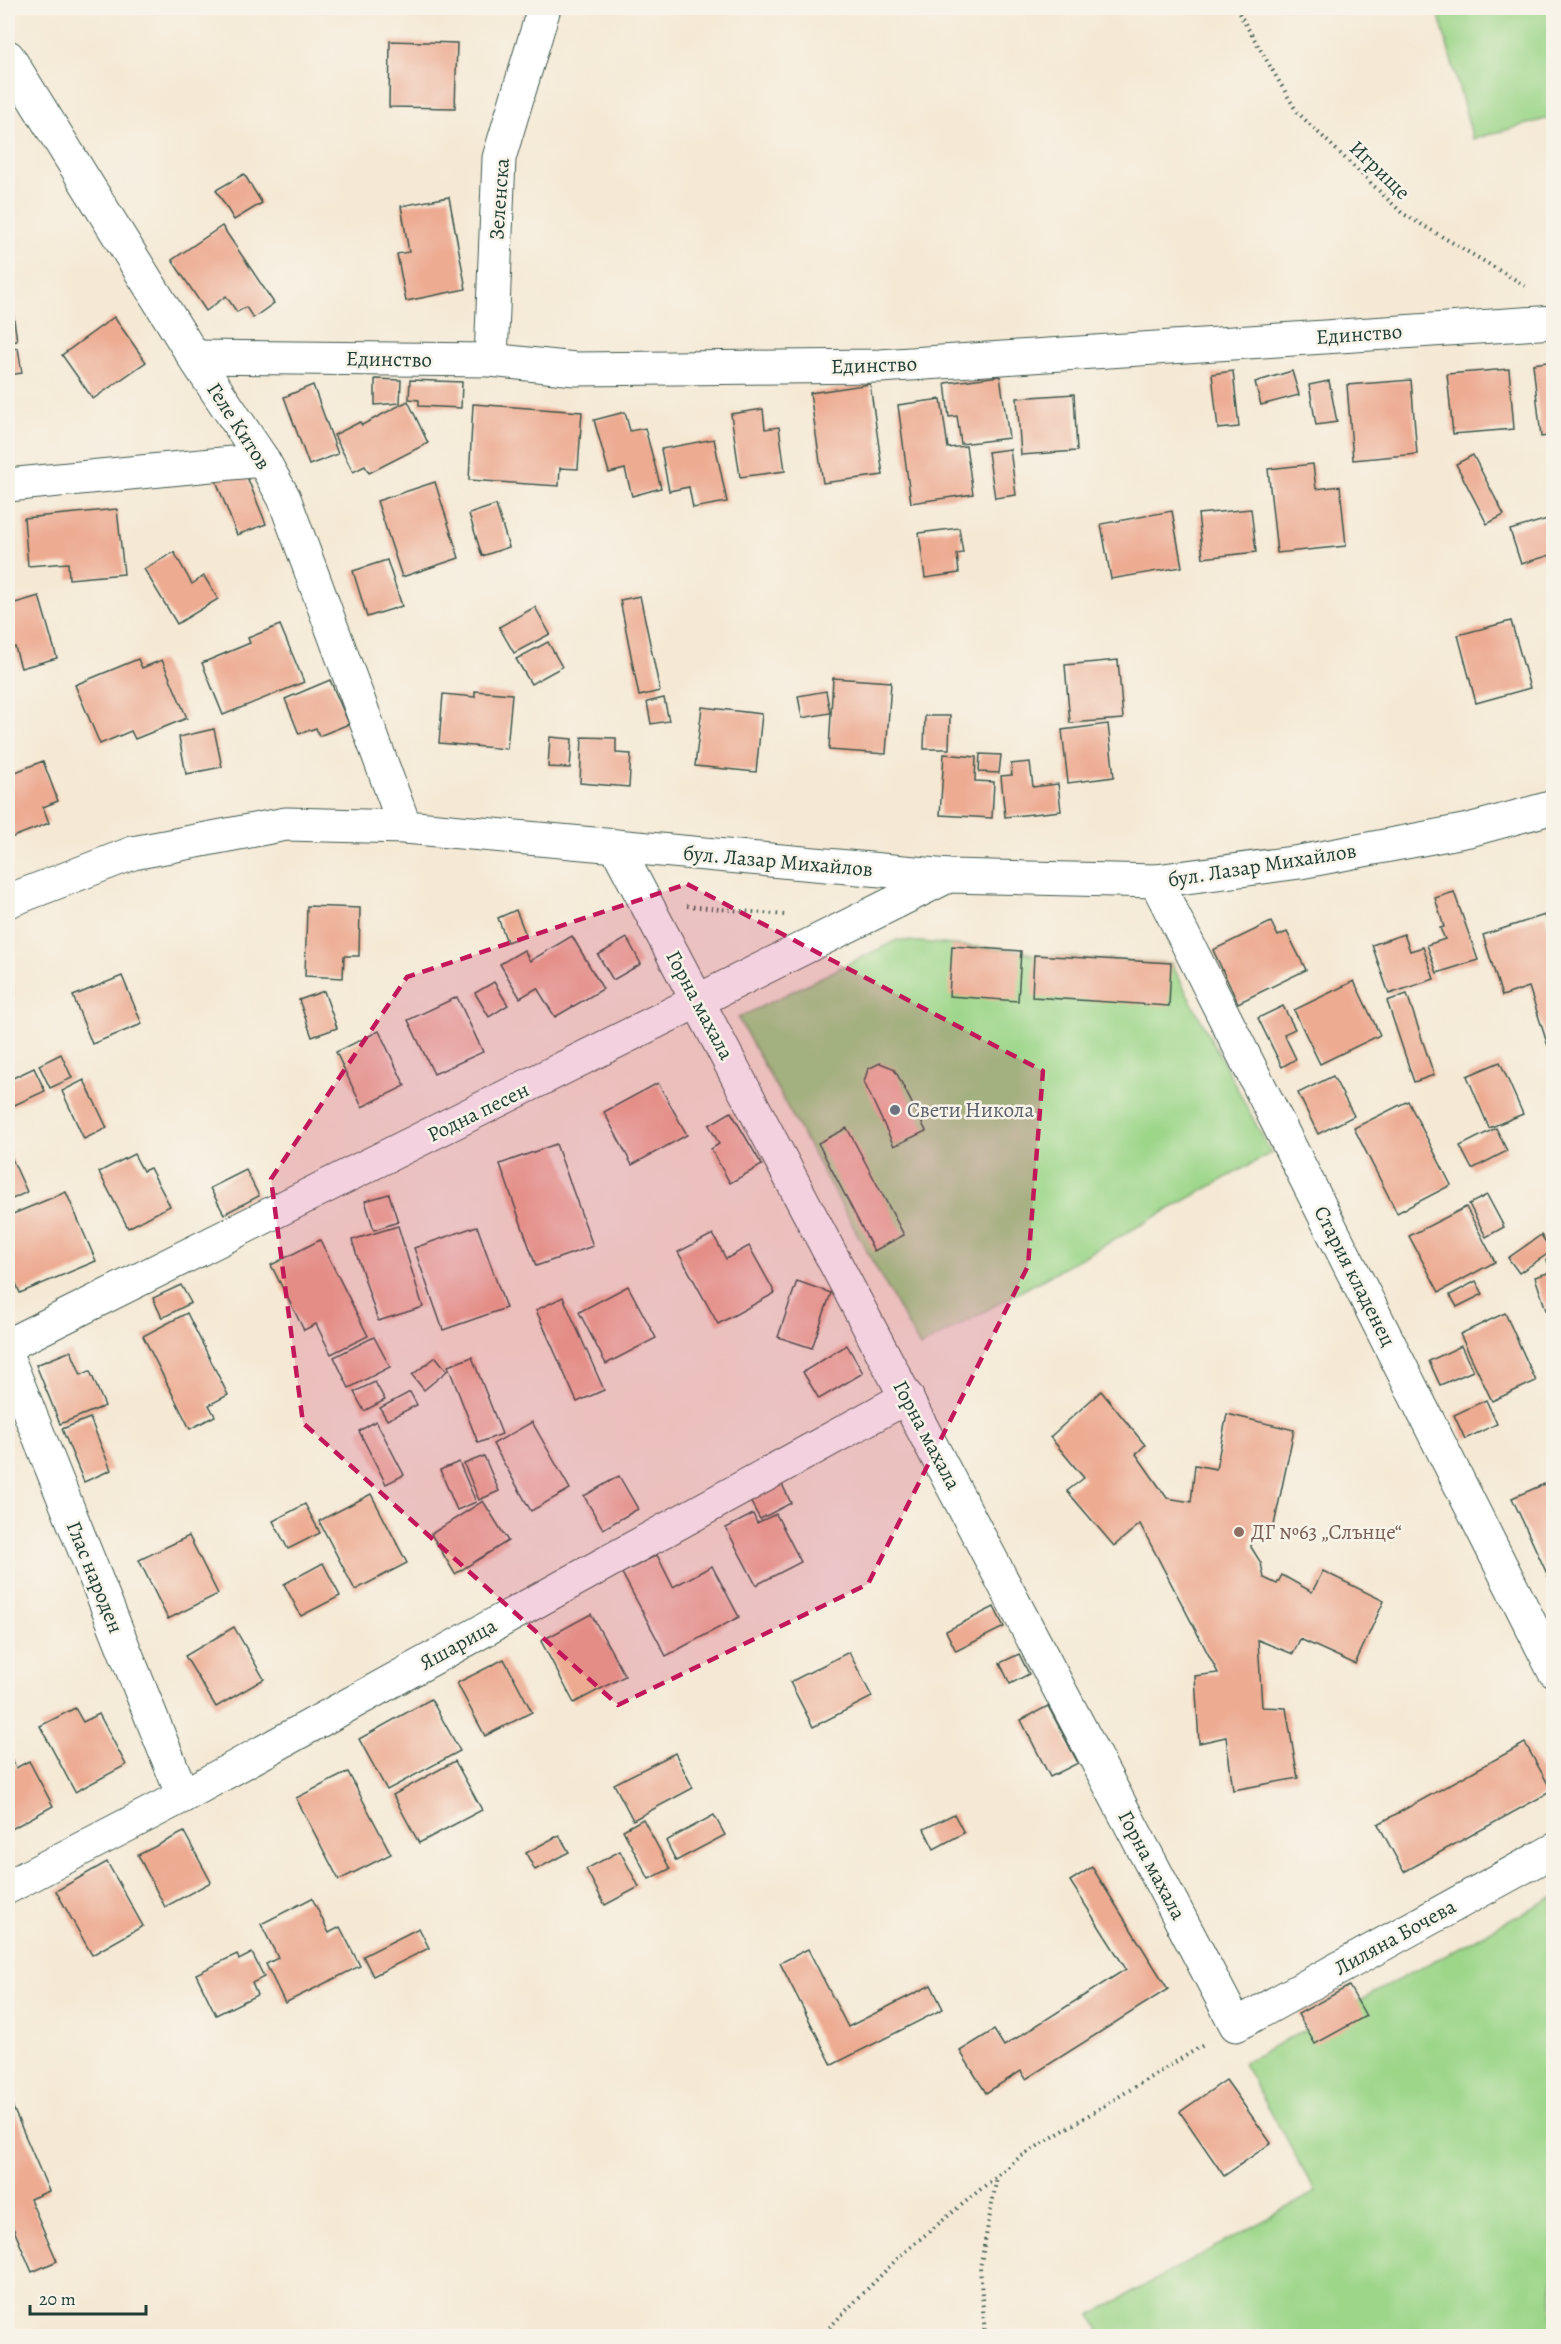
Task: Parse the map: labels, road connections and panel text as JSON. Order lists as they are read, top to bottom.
{
  "streets": {
    "street": [
      "Зеленска",
      "Единство",
      "Геле Китов",
      "бул. Лазар Михайлов",
      "Горна махала",
      "Родна песен",
      "Стария кладенец",
      "Глас народен",
      "Яшарица",
      "Лиляна Бочева"
    ],
    "path": ["Игрище"]
  },
  "crossings": [
    ["Зеленска", "Единство"],
    ["Единство", "Геле Китов"],
    ["Геле Китов", "бул. Лазар Михайлов"],
    ["бул. Лазар Михайлов", "Горна махала"],
    ["бул. Лазар Михайлов", "Родна песен"],
    ["бул. Лазар Михайлов", "Стария кладенец"],
    ["Горна махала", "Родна песен"],
    ["Горна махала", "Яшарица"],
    ["Горна махала", "Лиляна Бочева"],
    ["Глас народен", "Яшарица"]
  ],
  "places": ["Свети Никола", "ДГ №63 „Слънце“"],
  "scale_bar": "20 m"
}
